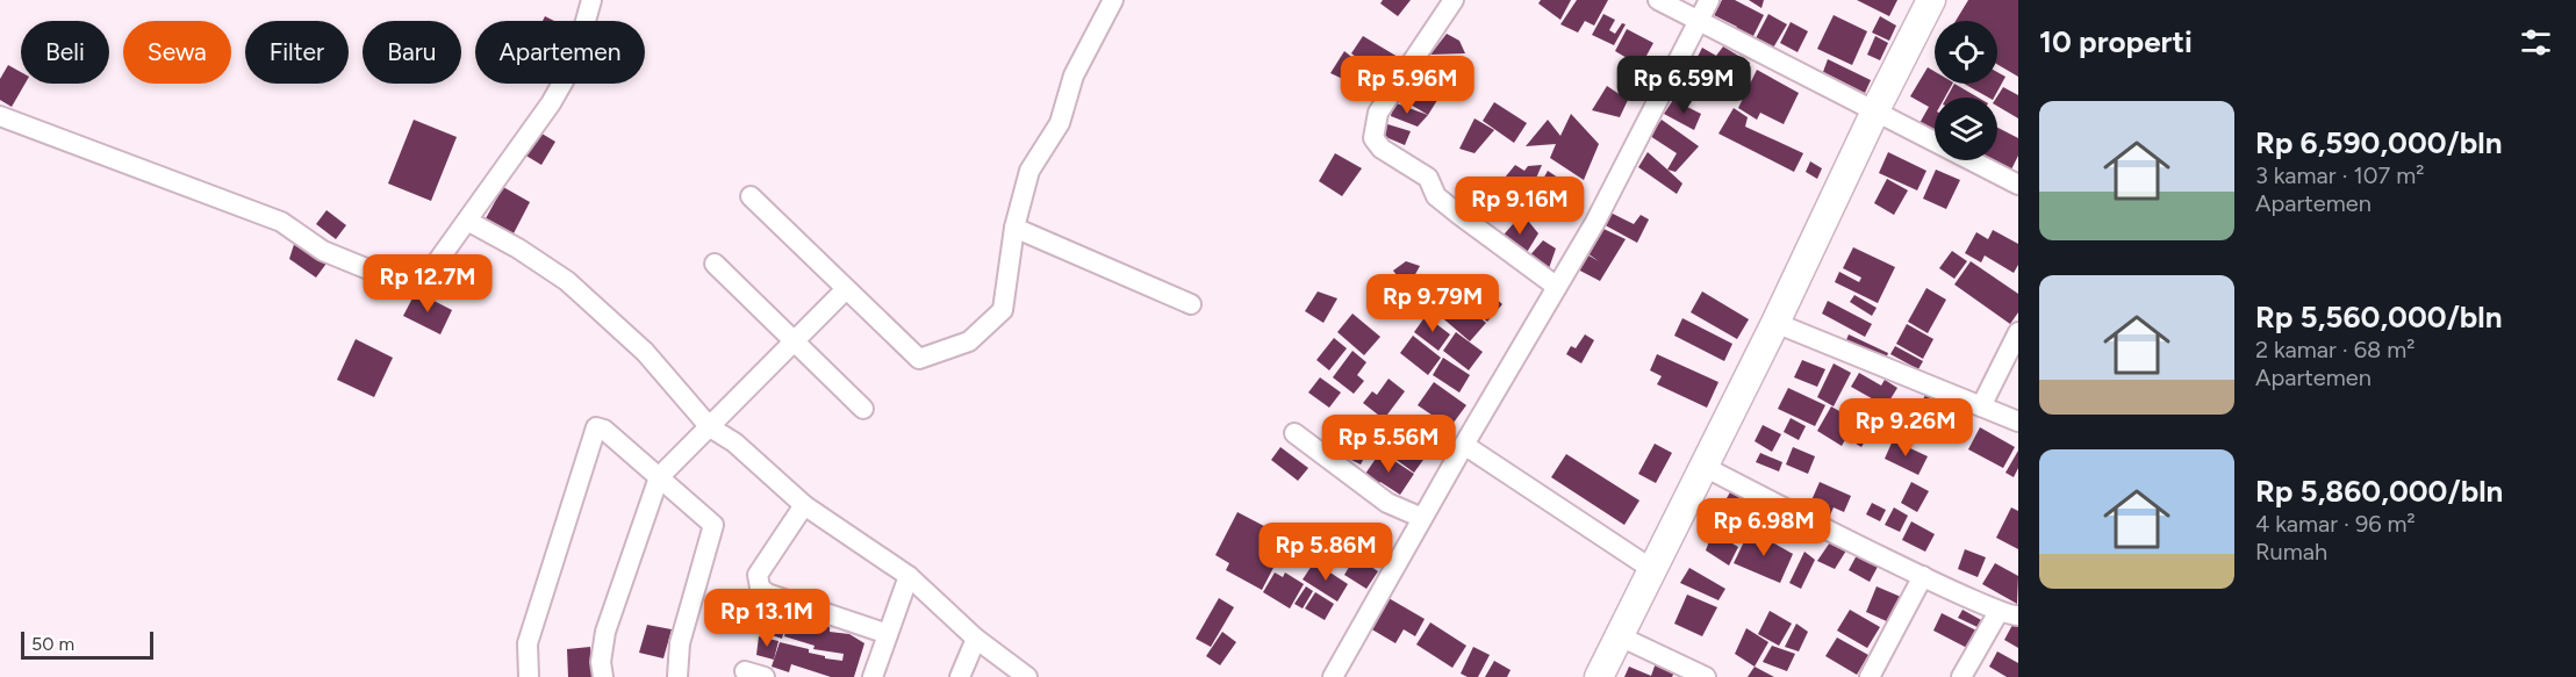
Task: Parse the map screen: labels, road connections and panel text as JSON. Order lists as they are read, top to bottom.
{
  "scale_bar": "50 m",
  "page": {
    "heading": "10 properti",
    "chip": [
      "Beli",
      "Sewa",
      "Filter",
      "Baru",
      "Apartemen"
    ],
    "price": [
      "Rp 5.96M",
      "Rp 6.59M",
      "Rp 9.16M",
      "Rp 12.7M",
      "Rp 9.79M",
      "Rp 9.26M",
      "Rp 5.56M",
      "Rp 6.98M",
      "Rp 5.86M",
      "Rp 13.1M"
    ],
    "list": [
      {
        "name": "Rp 6,590,000/bln",
        "note": "3 kamar · 107 m² · Apartemen"
      },
      {
        "name": "Rp 5,560,000/bln",
        "note": "2 kamar · 68 m² · Apartemen"
      },
      {
        "name": "Rp 5,860,000/bln",
        "note": "4 kamar · 96 m² · Rumah"
      }
    ],
    "scale": "50 m"
  }
}
